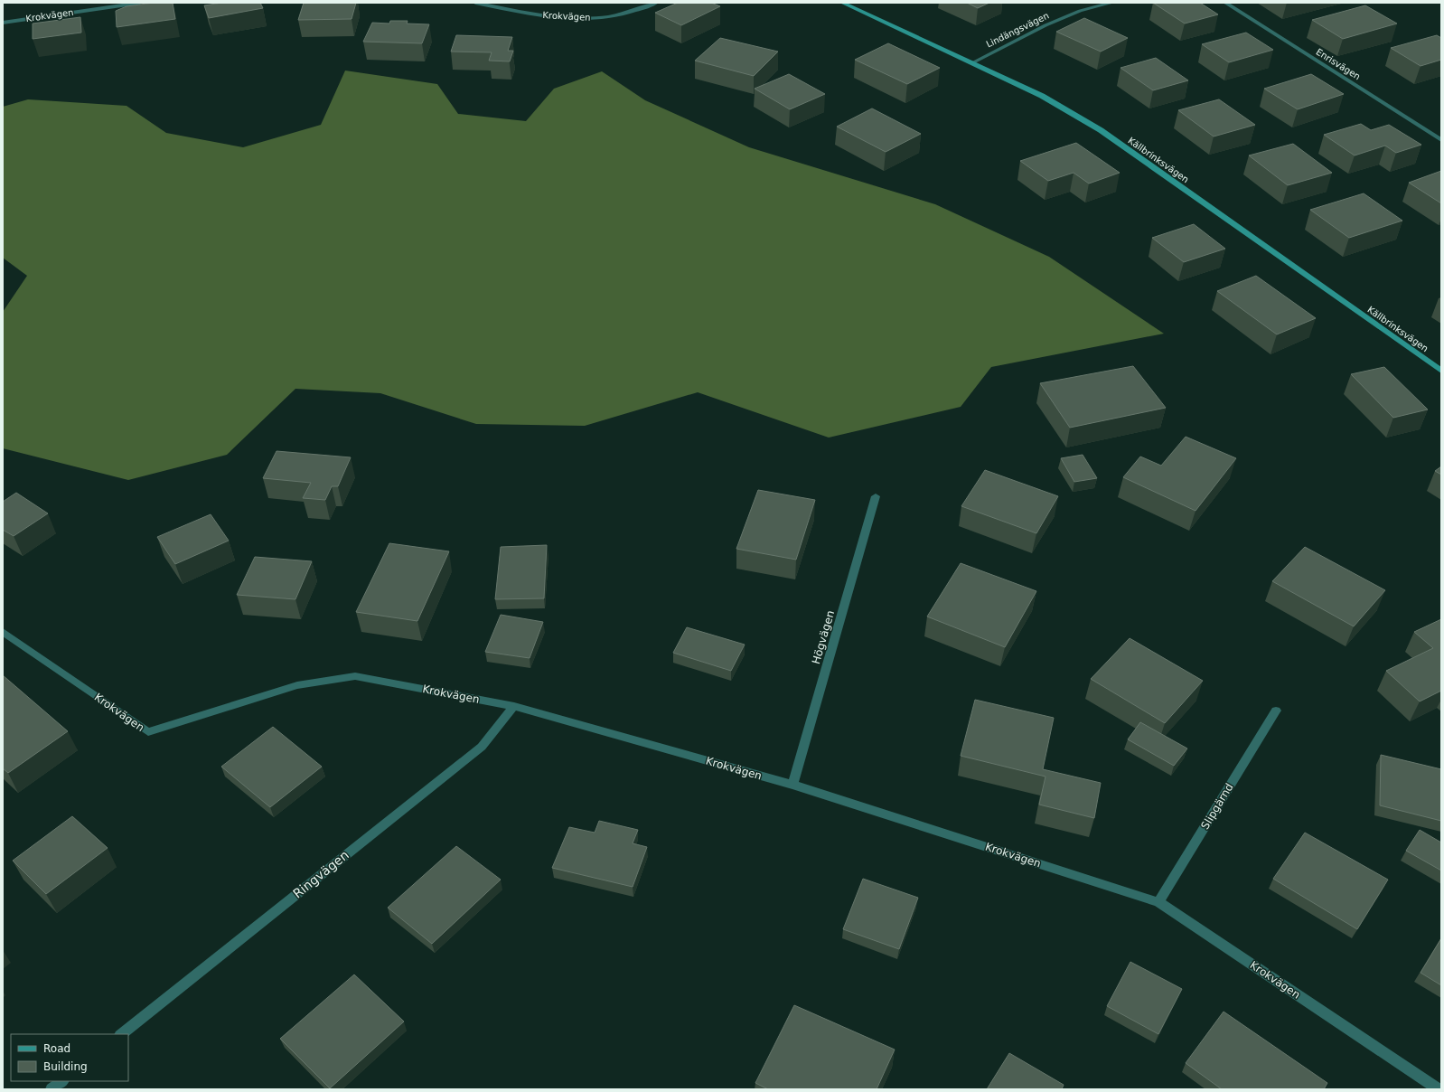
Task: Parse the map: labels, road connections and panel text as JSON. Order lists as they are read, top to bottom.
{
  "streets": {
    "street": [
      "Krokvägen",
      "Lindängsvägen",
      "Enrisvägen",
      "Källbrinksvägen",
      "Högvägen",
      "Slipgärnd",
      "Ringvägen"
    ]
  },
  "crossings": [
    ["Krokvägen", "Högvägen"],
    ["Krokvägen", "Slipgärnd"],
    ["Krokvägen", "Ringvägen"],
    ["Lindängsvägen", "Källbrinksvägen"]
  ],
  "legend": ["Road", "Building"]
}
